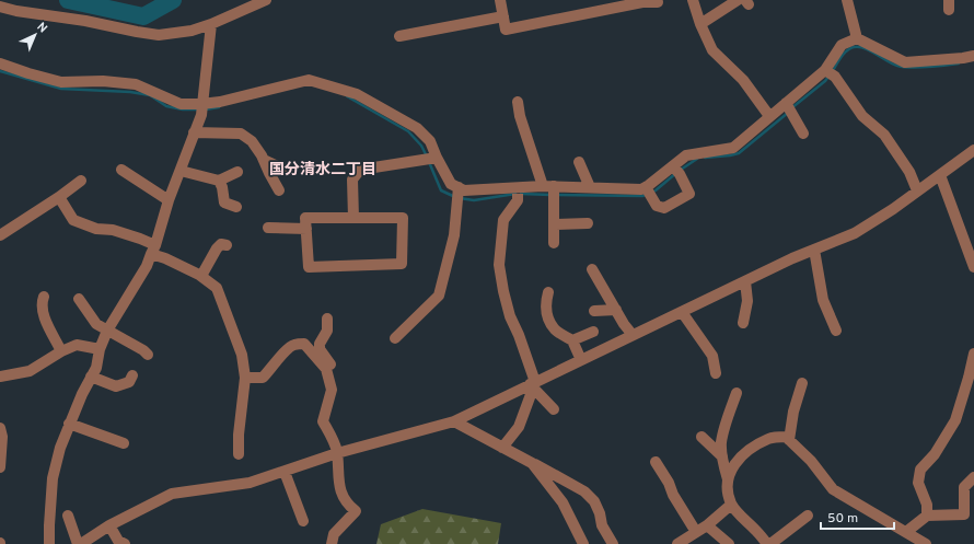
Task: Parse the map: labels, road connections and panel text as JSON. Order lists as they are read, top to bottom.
{
  "districts": ["国分清水二丁目"],
  "scale_bar": "50 m",
  "north": "top right"
}
